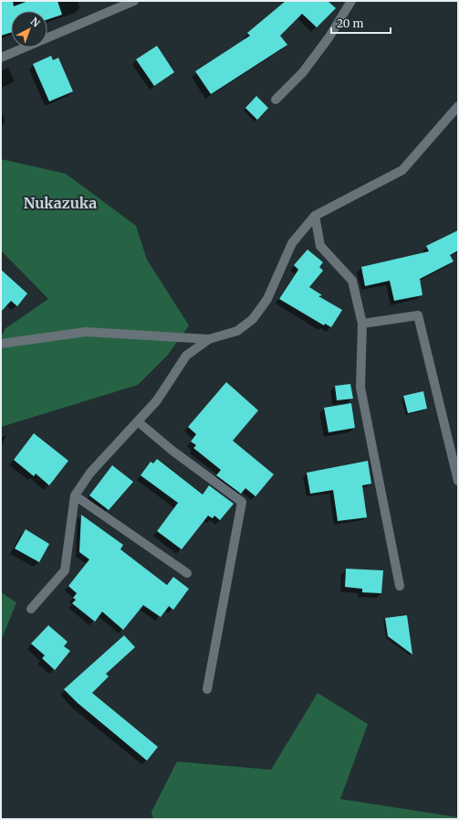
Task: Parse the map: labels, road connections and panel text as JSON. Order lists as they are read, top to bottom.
{
  "districts": ["Nukazuka"],
  "scale_bar": "20 m",
  "north": "top right"
}
